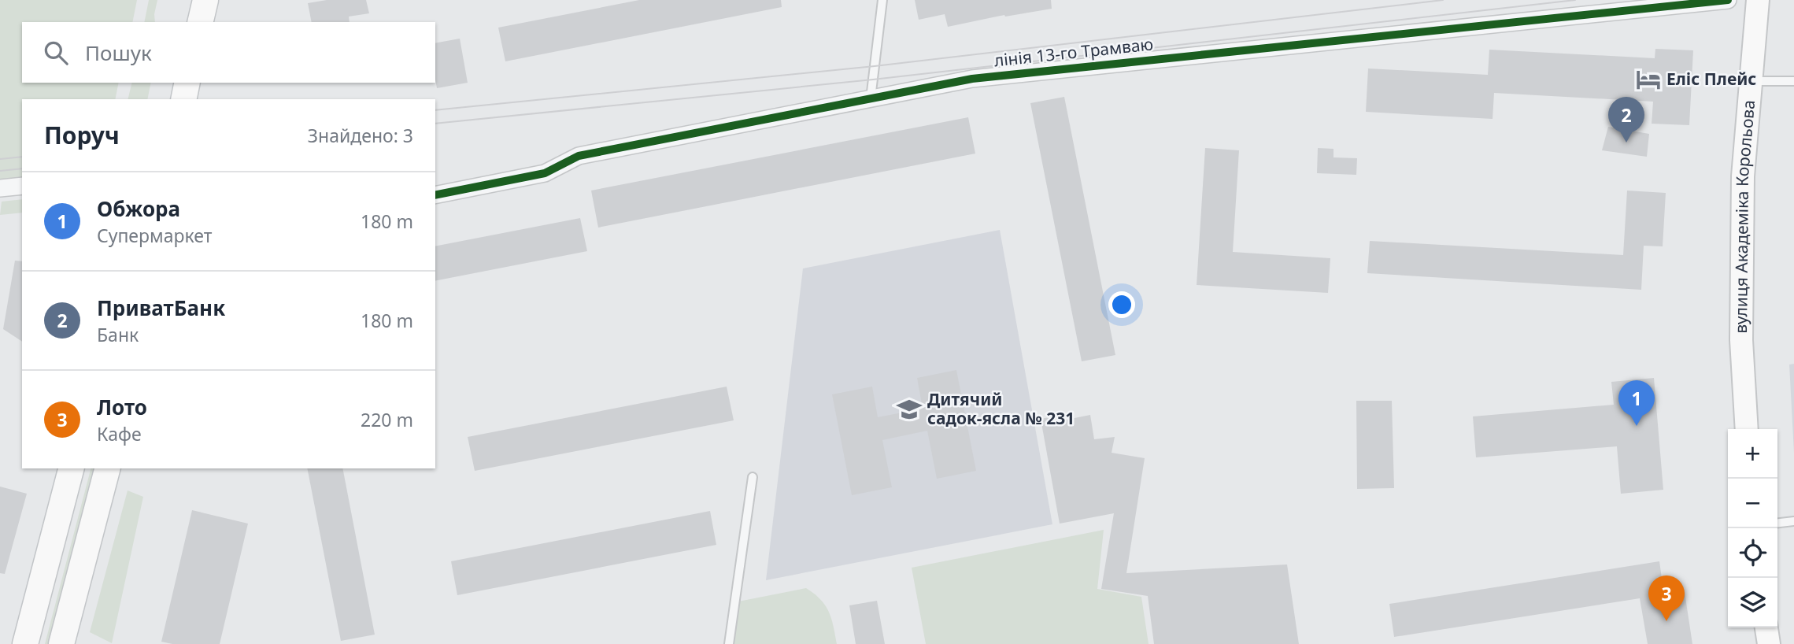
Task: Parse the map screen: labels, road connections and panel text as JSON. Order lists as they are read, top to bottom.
{
  "streets": {
    "main road": ["вулиця Академіка Корольова"],
    "street": ["лінія 13-го Трамваю"]
  },
  "places": {
    "hotel": ["Еліс Плейс"],
    "school or university": ["Дитячий садок-ясла № 231"]
  },
  "page": {
    "search": "Пошук",
    "pins": ["2", "1", "3"],
    "heading": ["Поруч", "Знайдено: 3"],
    "list": [
      {
        "mark": "1",
        "name": "Обжора",
        "note": "Супермаркет",
        "value": "180 m"
      },
      {
        "mark": "2",
        "name": "ПриватБанк",
        "note": "Банк",
        "value": "180 m"
      },
      {
        "mark": "3",
        "name": "Лото",
        "note": "Кафе",
        "value": "220 m"
      }
    ],
    "map_buttons": ["+", "−"]
  }
}
